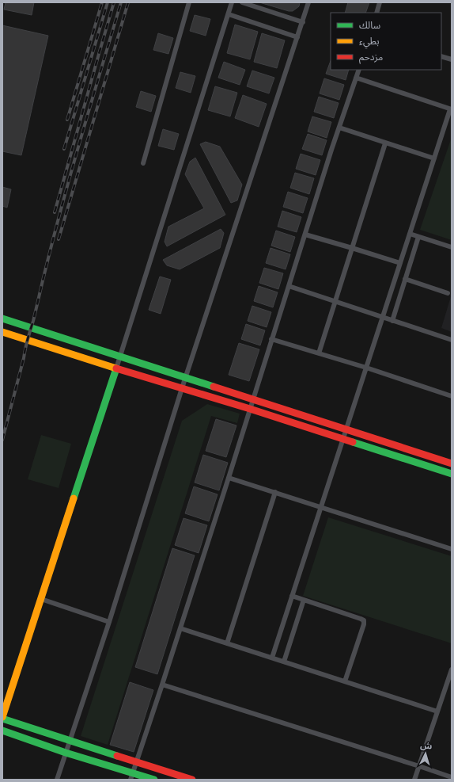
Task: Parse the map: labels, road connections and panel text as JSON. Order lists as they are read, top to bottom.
{
  "legend": ["سالك", "بطيء", "مزدحم"],
  "north": "top"
}
